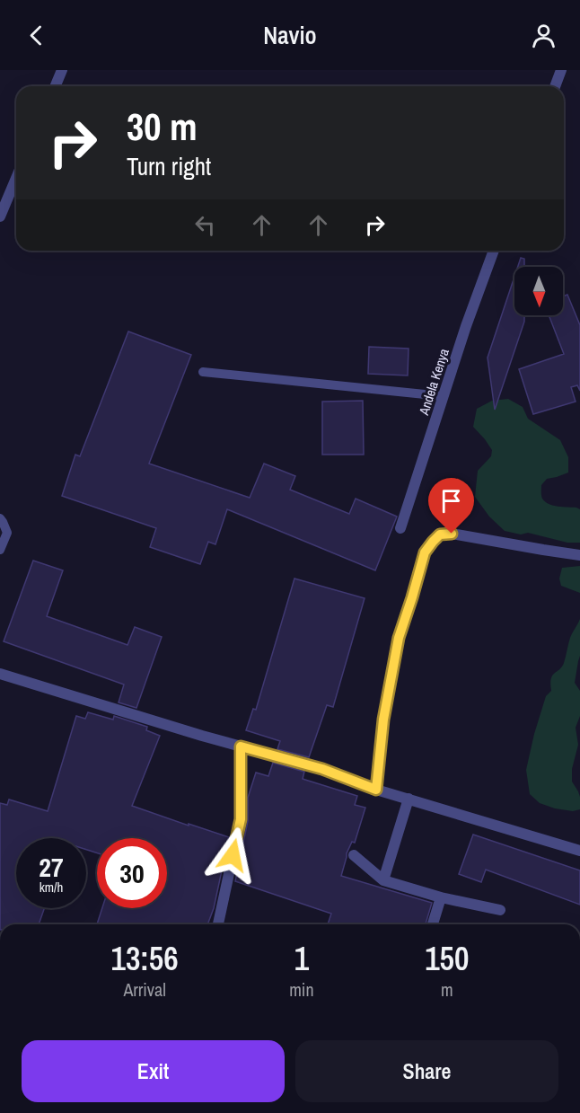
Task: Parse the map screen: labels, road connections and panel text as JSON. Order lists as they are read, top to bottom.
{
  "streets": {
    "street": ["Andela Kenya"]
  },
  "north": "bottom",
  "page": {
    "header": "Navio",
    "turn": ["30 m", "Turn right"],
    "speed": "27 km/h",
    "limit": "30",
    "eta": [
      "13:56",
      "Arrival",
      "1",
      "min",
      "150",
      "m"
    ],
    "buttons": ["Exit", "Share"]
  }
}
